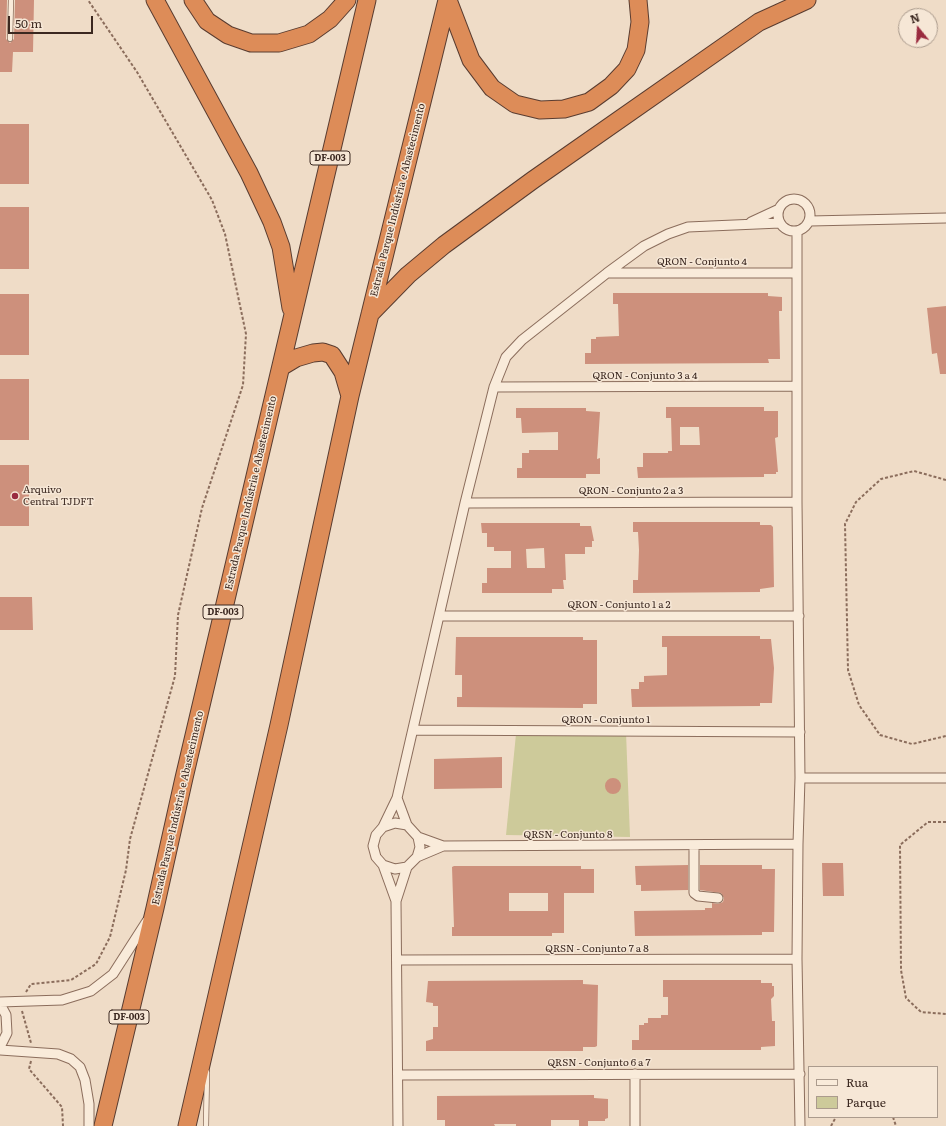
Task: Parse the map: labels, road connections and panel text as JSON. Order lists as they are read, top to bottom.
{
  "streets": {
    "highway": ["DF-003", "Estrada Parque Indústria e Abastecimento"],
    "street": [
      "QRON - Conjunto 4",
      "QRON - Conjunto 3 a 4",
      "QRON - Conjunto 2 a 3",
      "QRON - Conjunto 1 a 2",
      "QRON - Conjunto 1",
      "QRSN - Conjunto 8",
      "QRSN - Conjunto 7 a 8",
      "QRSN - Conjunto 6 a 7"
    ]
  },
  "places": ["Arquivo Central TJDFT"],
  "legend": ["Rua", "Parque"],
  "scale_bar": "50 m",
  "north": "top"
}
